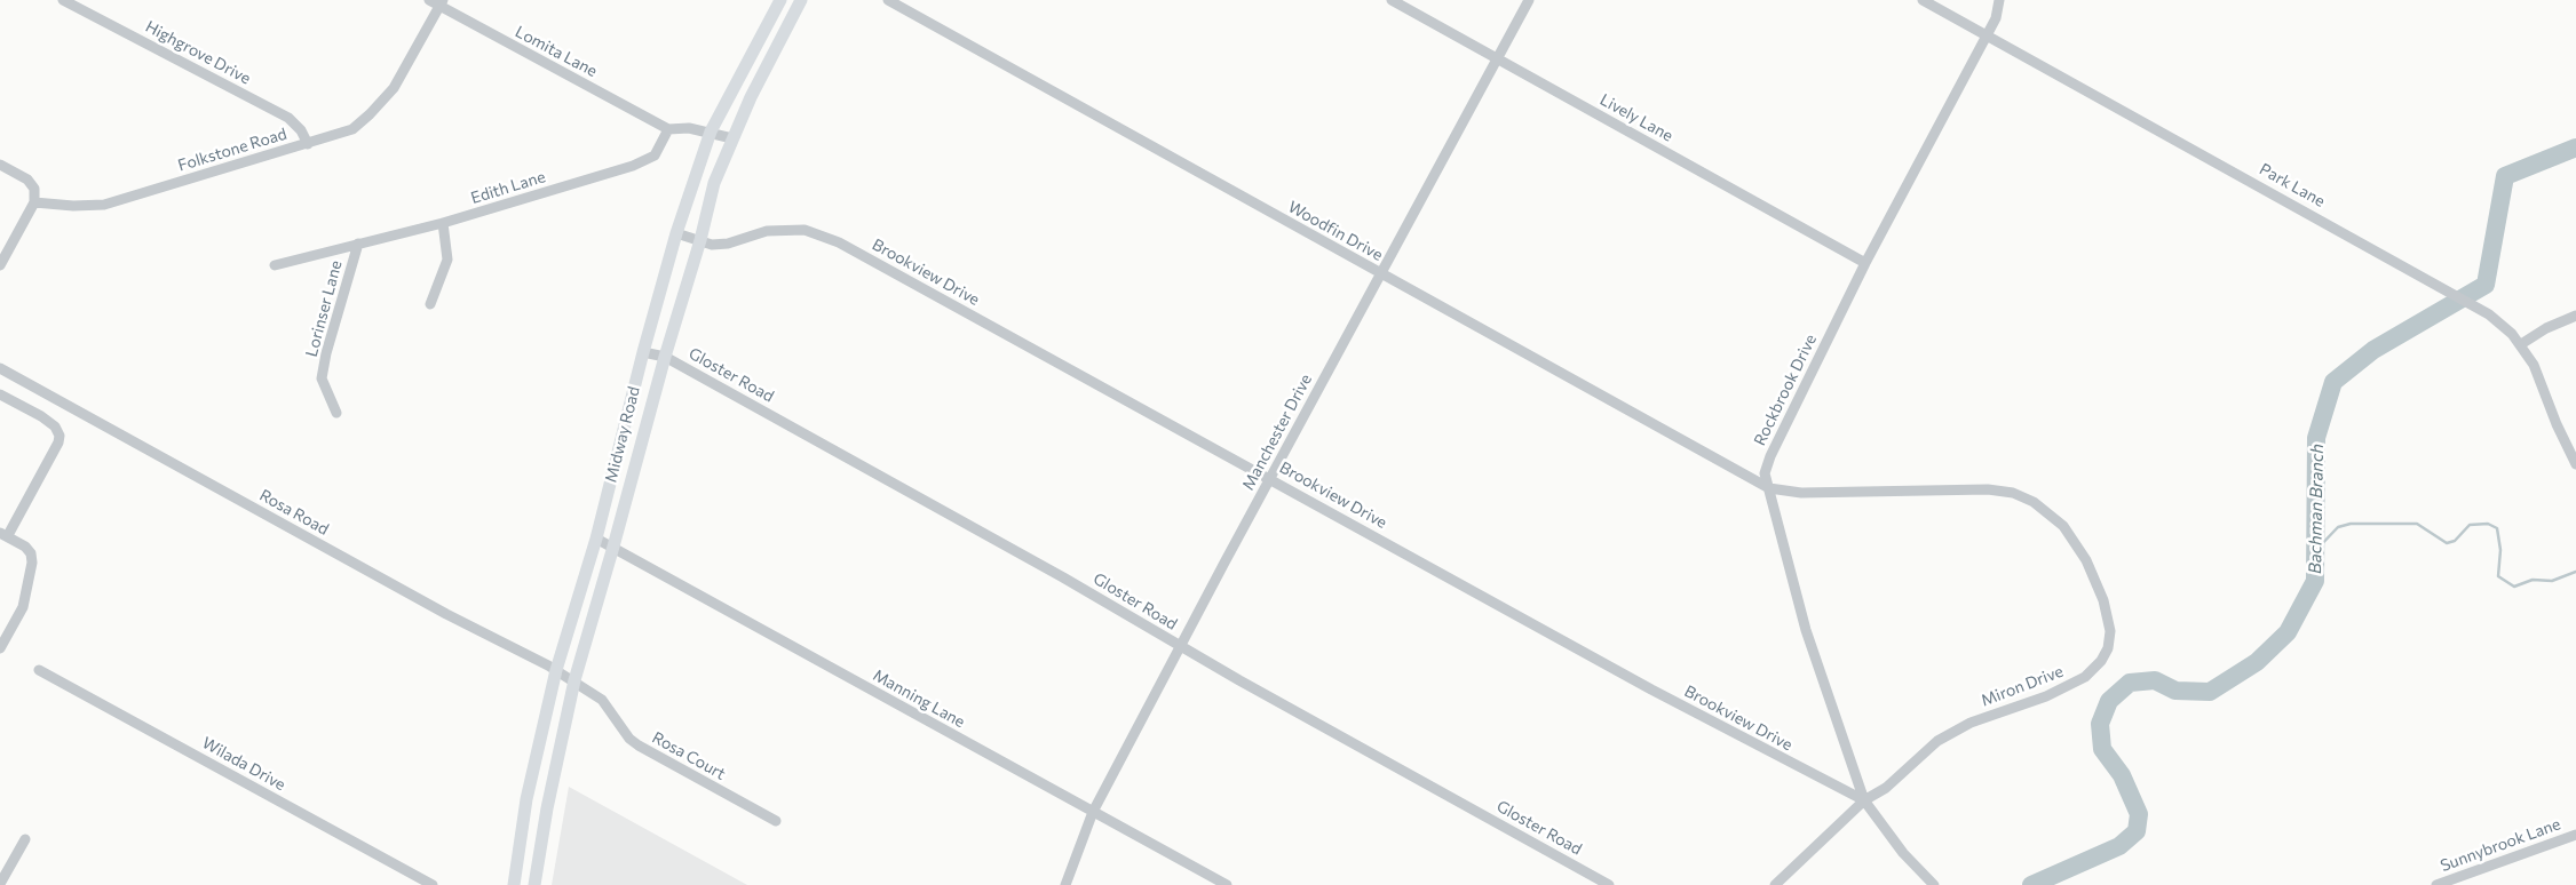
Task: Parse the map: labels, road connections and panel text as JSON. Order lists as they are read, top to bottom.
{
  "streets": {
    "main road": ["Midway Road"],
    "street": [
      "Lomita Lane",
      "Highgrove Drive",
      "Lively Lane",
      "Folkstone Road",
      "Park Lane",
      "Edith Lane",
      "Woodfin Drive",
      "Brookview Drive",
      "Lorinser Lane",
      "Gloster Road",
      "Rockbrook Drive",
      "Manchester Drive",
      "Rosa Road",
      "Miron Drive",
      "Manning Lane",
      "Rosa Court",
      "Wilada Drive",
      "Sunnybrook Lane"
    ]
  },
  "crossings": [
    ["Lomita Lane", "Folkstone Road"],
    ["Lomita Lane", "Edith Lane"],
    ["Highgrove Drive", "Folkstone Road"],
    ["Lively Lane", "Rockbrook Drive"],
    ["Lively Lane", "Manchester Drive"],
    ["Park Lane", "Rockbrook Drive"],
    ["Edith Lane", "Lorinser Lane"],
    ["Woodfin Drive", "Rockbrook Drive"],
    ["Woodfin Drive", "Manchester Drive"],
    ["Woodfin Drive", "Miron Drive"],
    ["Brookview Drive", "Rockbrook Drive"],
    ["Brookview Drive", "Manchester Drive"],
    ["Brookview Drive", "Midway Road"],
    ["Brookview Drive", "Miron Drive"],
    ["Gloster Road", "Manchester Drive"],
    ["Gloster Road", "Midway Road"],
    ["Rockbrook Drive", "Miron Drive"],
    ["Manchester Drive", "Manning Lane"],
    ["Midway Road", "Rosa Road"],
    ["Midway Road", "Manning Lane"],
    ["Midway Road", "Rosa Court"],
    ["Rosa Road", "Rosa Court"]
  ],
  "water": ["Bachman Branch"]
}
